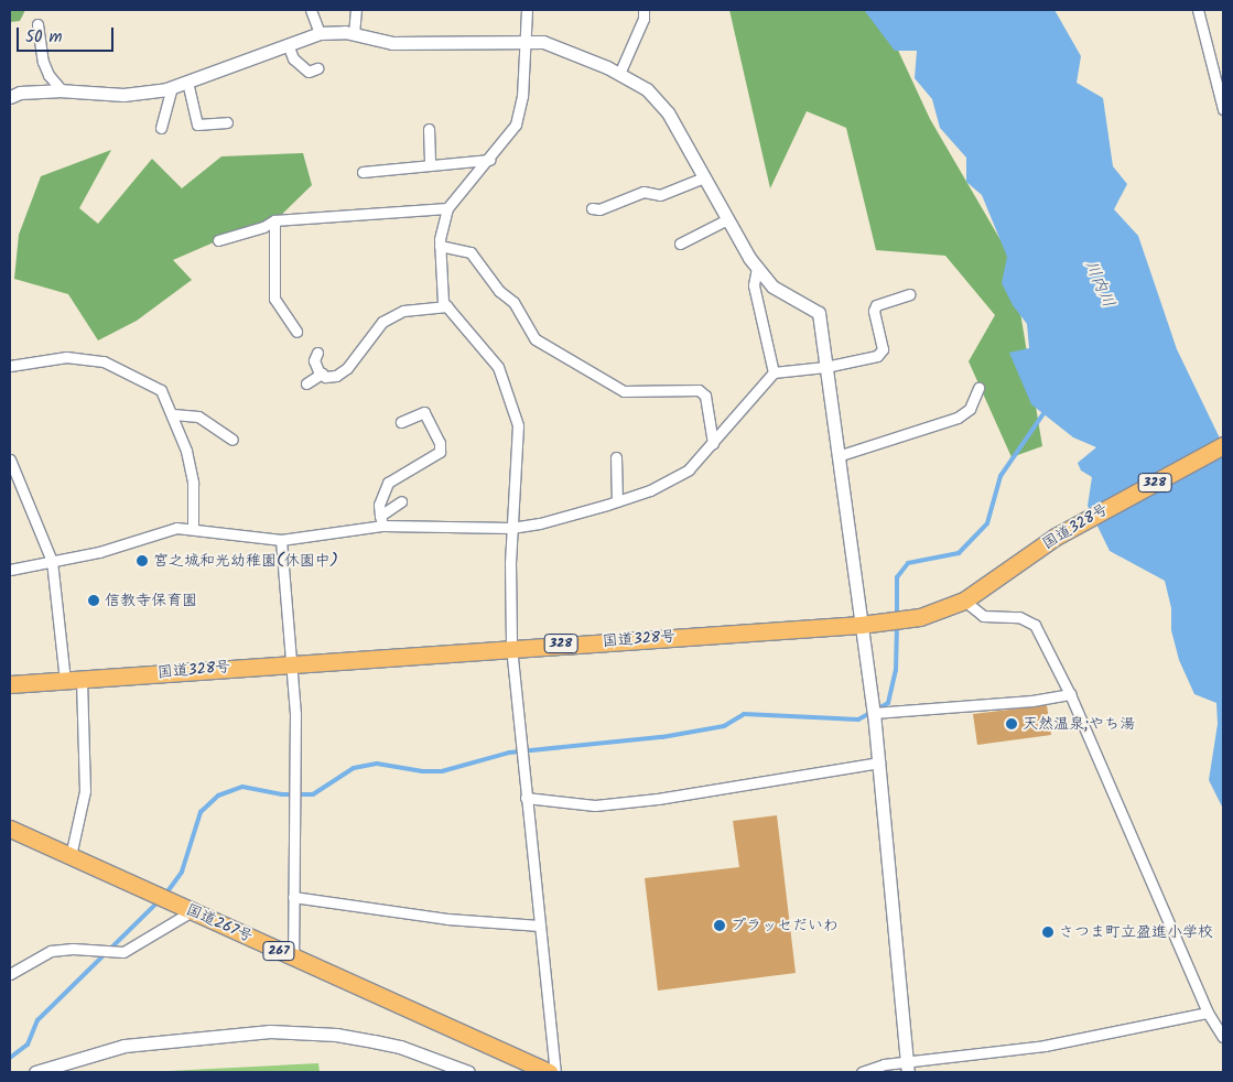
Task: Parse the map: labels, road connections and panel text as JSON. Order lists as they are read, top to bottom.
{
  "streets": {
    "highway": [
      "328",
      "国道328号",
      "国道267号",
      "267"
    ]
  },
  "water": ["川内川"],
  "places": [
    "宮之城和光幼稚園(休園中)",
    "信教寺保育園",
    "天然温泉;やち湯",
    "プラッセだいわ",
    "さつま町立盈進小学校"
  ],
  "scale_bar": "50 m"
}
